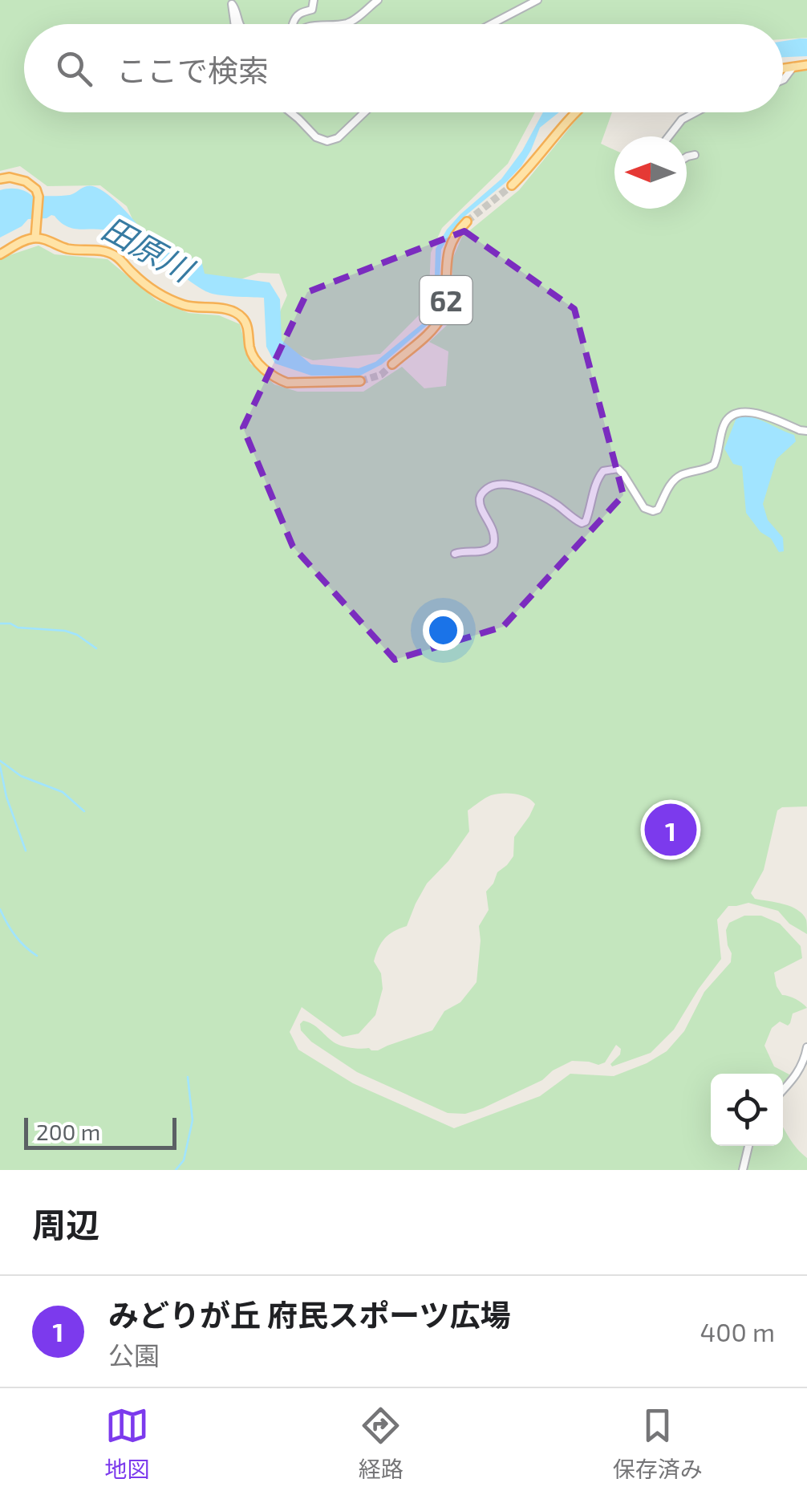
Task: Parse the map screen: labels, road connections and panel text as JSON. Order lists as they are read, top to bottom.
{
  "streets": {
    "main road": ["62"]
  },
  "water": ["田原川"],
  "scale_bar": "200 m",
  "north": "left",
  "page": {
    "search": "ここで検索",
    "pins": "1",
    "scale": "200 m",
    "heading": "周辺",
    "list": [
      {
        "mark": "1",
        "name": "みどりが丘 府民スポーツ広場",
        "note": "公園",
        "value": "400 m"
      }
    ],
    "nav": ["地図", "経路", "保存済み"]
  }
}
